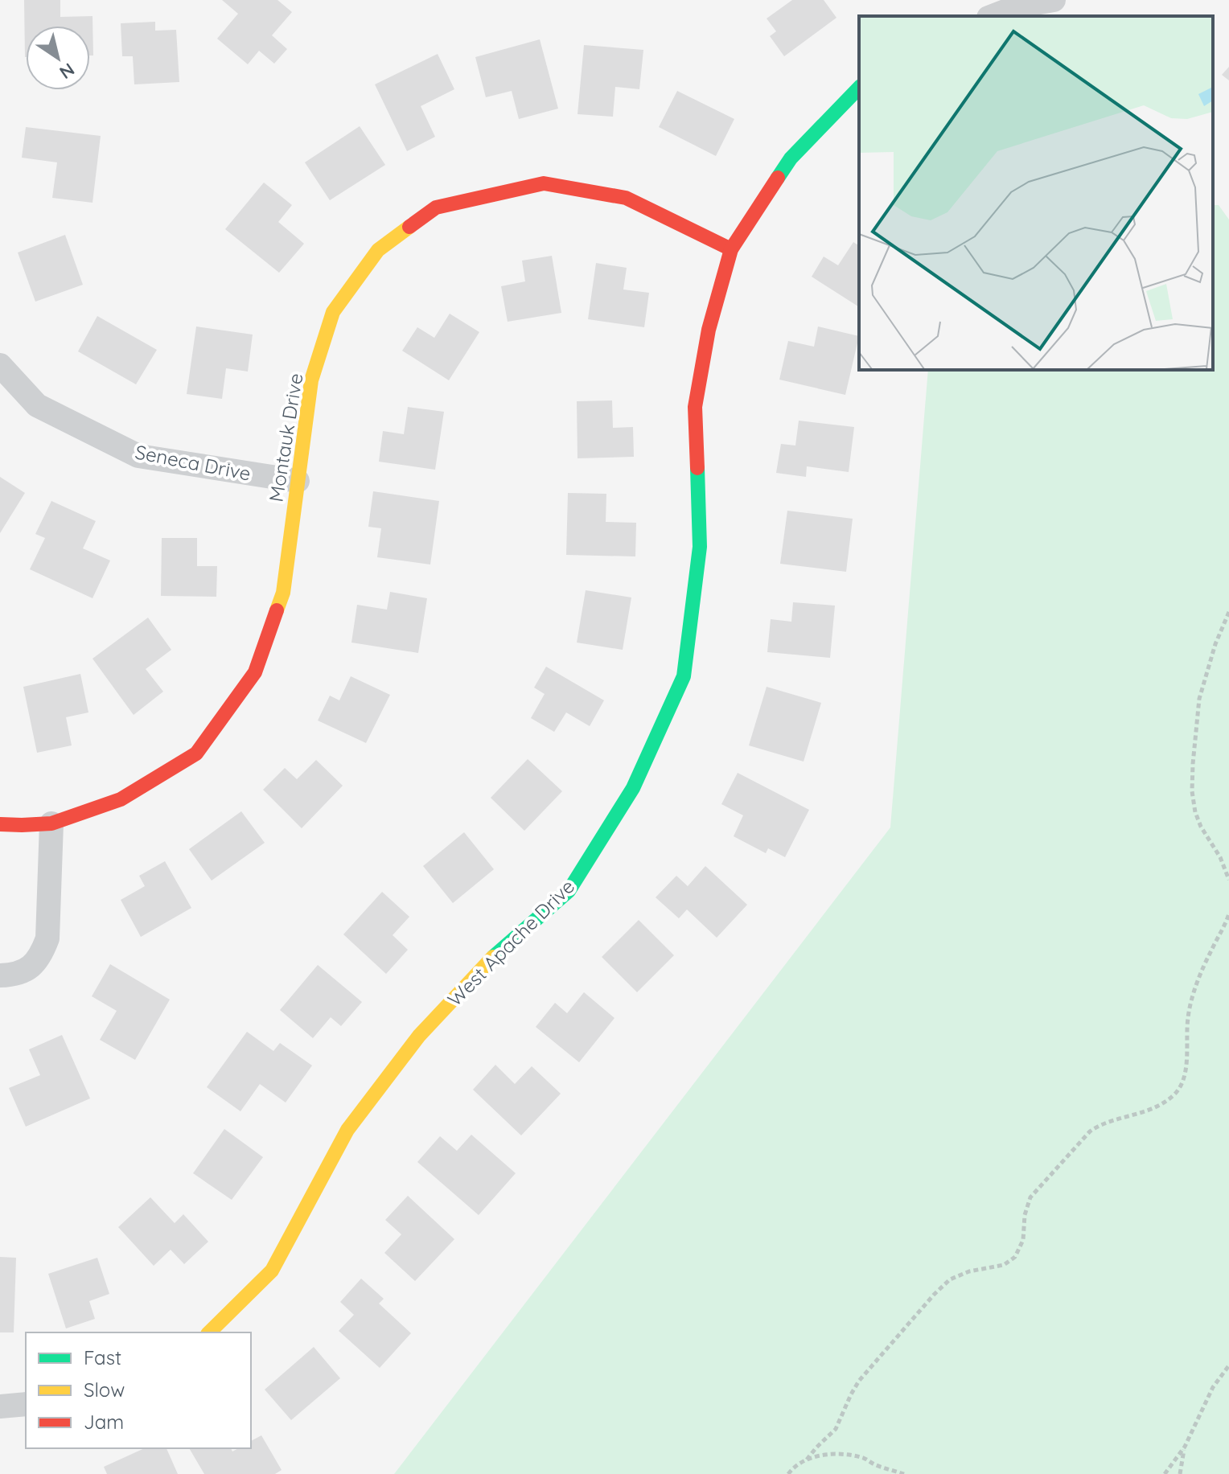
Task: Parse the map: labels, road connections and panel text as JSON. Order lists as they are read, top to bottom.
{
  "streets": {
    "street": ["Montauk Drive", "Seneca Drive", "West Apache Drive"]
  },
  "crossings": [
    ["Montauk Drive", "Seneca Drive"],
    ["Montauk Drive", "West Apache Drive"]
  ],
  "legend": ["Fast", "Slow", "Jam"],
  "north": "bottom right"
}
